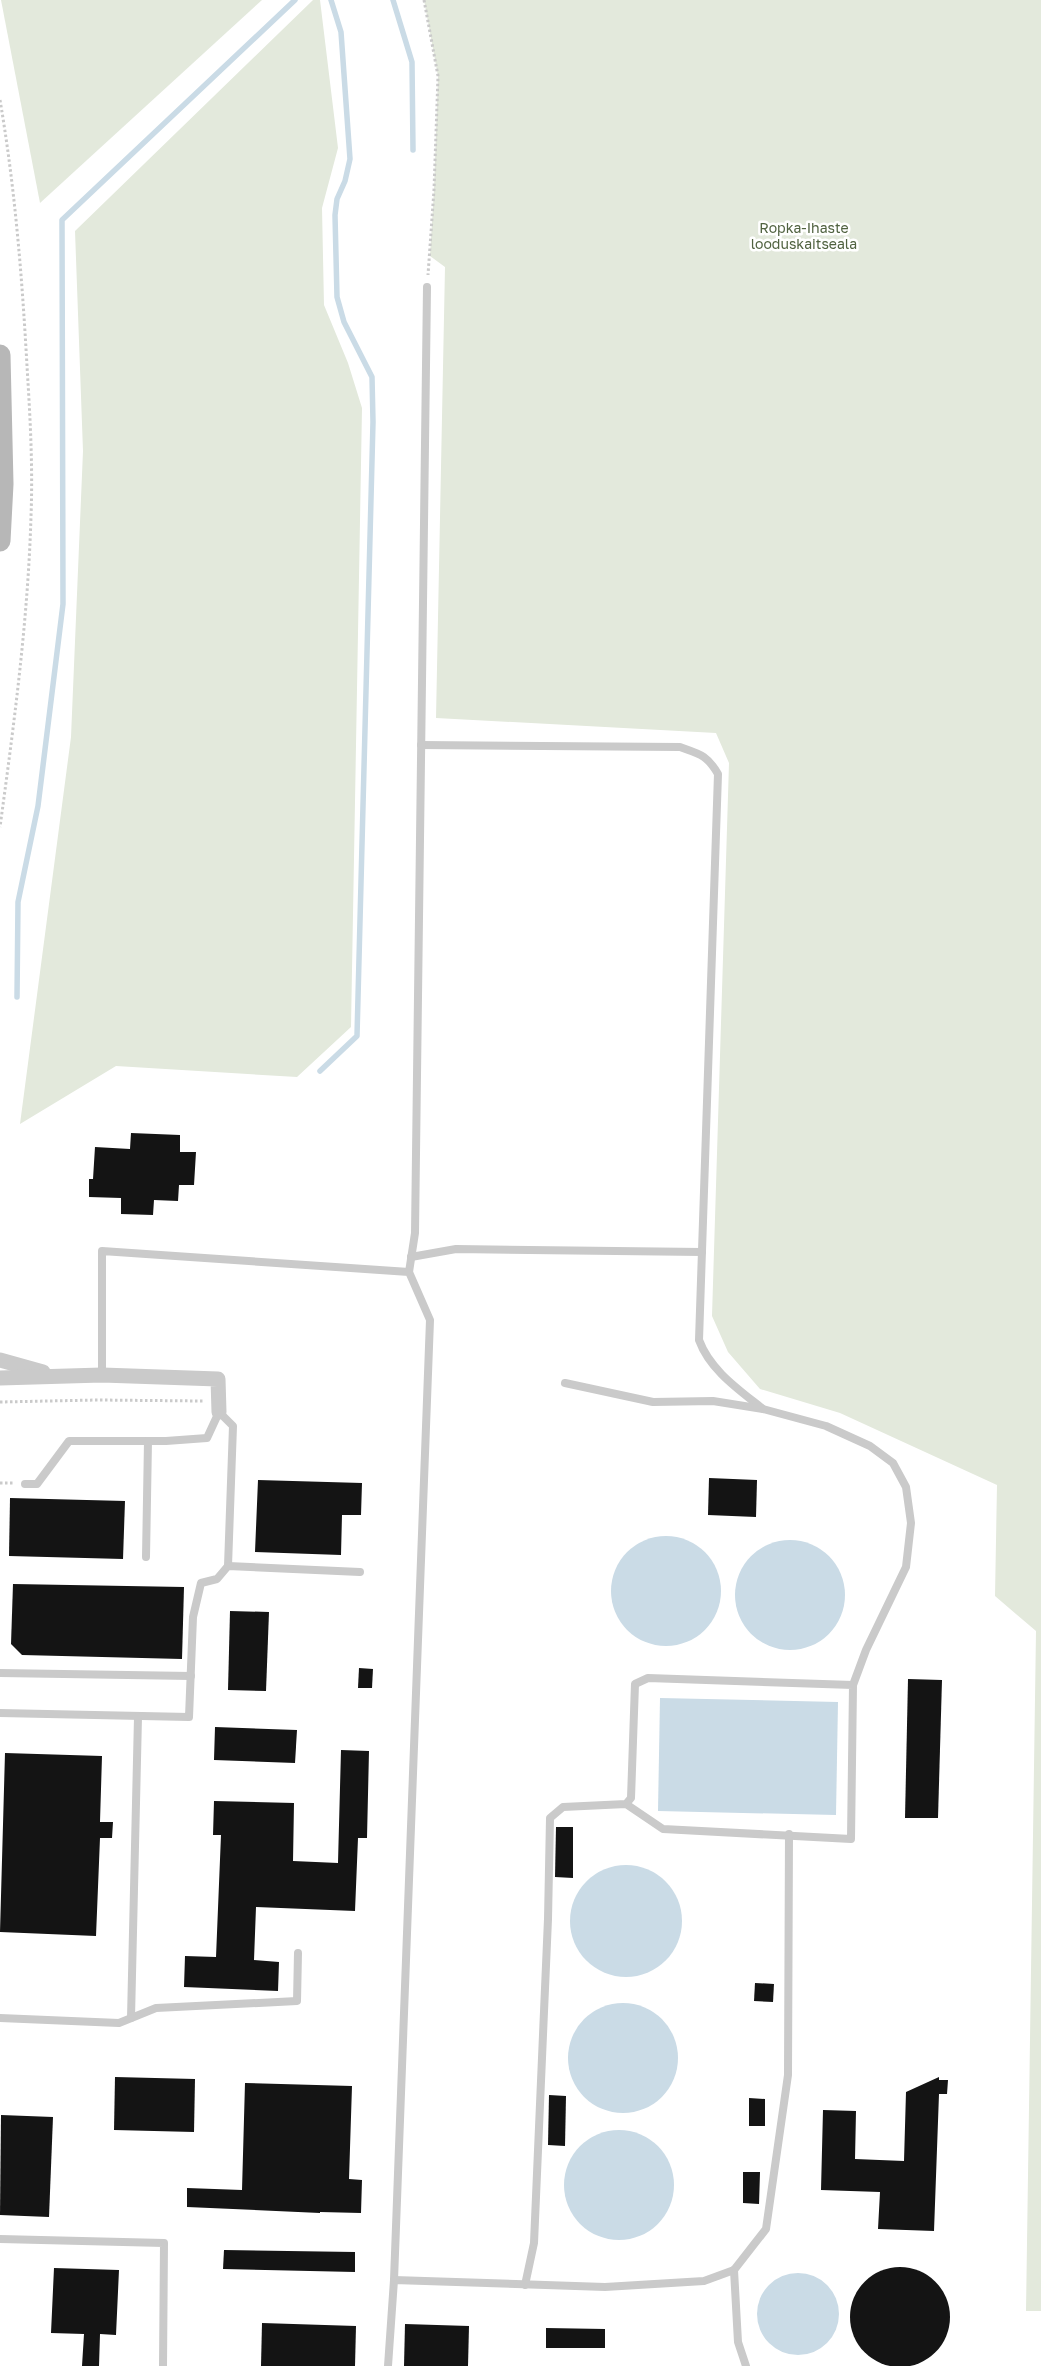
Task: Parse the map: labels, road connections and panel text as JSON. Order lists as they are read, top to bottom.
{
  "parks": ["Ropka-Ihaste looduskaitseala"]
}
